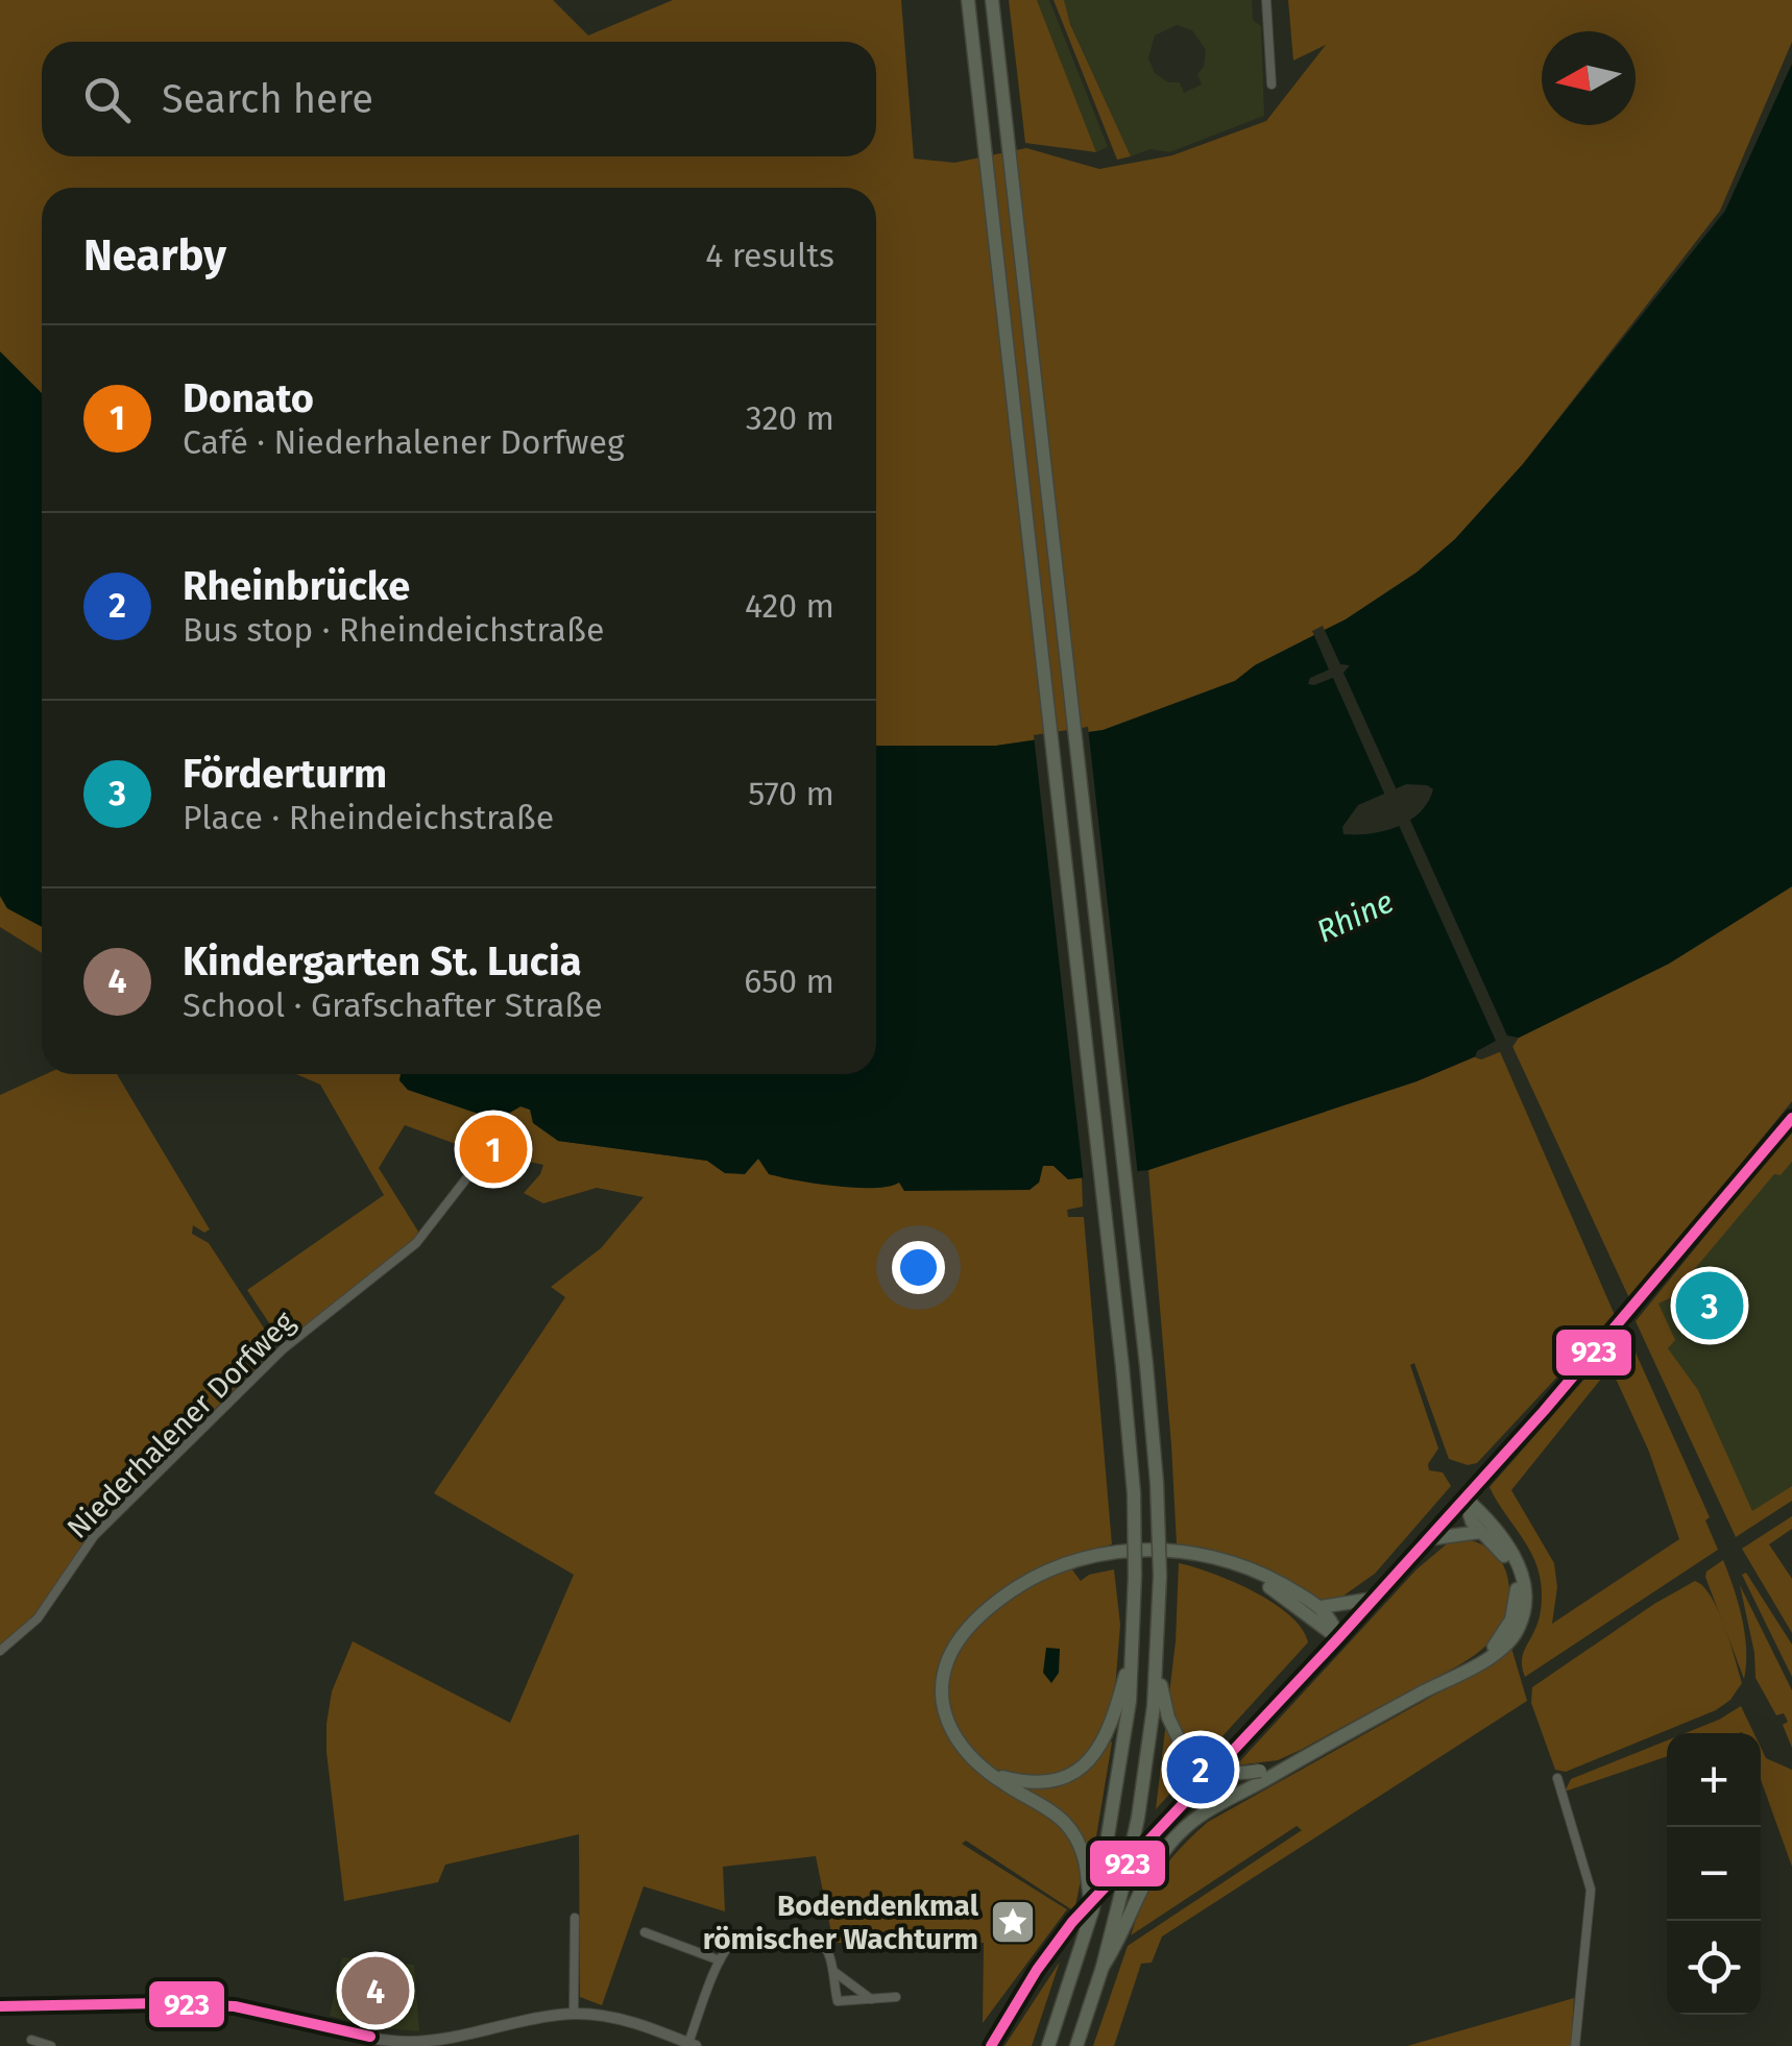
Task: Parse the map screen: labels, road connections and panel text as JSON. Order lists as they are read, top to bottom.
{
  "streets": {
    "street": ["Niederhalener Dorfweg"]
  },
  "water": ["Rhine"],
  "places": {
    "place": ["Bodendenkmal römischer Wachturm"]
  },
  "lines": ["transit line 923"],
  "north": "left",
  "page": {
    "search": "Search here",
    "heading": ["Nearby", "4 results"],
    "list": [
      {
        "mark": "1",
        "name": "Donato",
        "note": "Café · Niederhalener Dorfweg",
        "value": "320 m"
      },
      {
        "mark": "2",
        "name": "Rheinbrücke",
        "note": "Bus stop · Rheindeichstraße",
        "value": "420 m"
      },
      {
        "mark": "3",
        "name": "Förderturm",
        "note": "Place · Rheindeichstraße",
        "value": "570 m"
      },
      {
        "mark": "4",
        "name": "Kindergarten St. Lucia",
        "note": "School · Grafschafter Straße",
        "value": "650 m"
      }
    ],
    "pins": [
      "1",
      "3",
      "2",
      "4"
    ],
    "map_buttons": ["+", "−"]
  }
}
